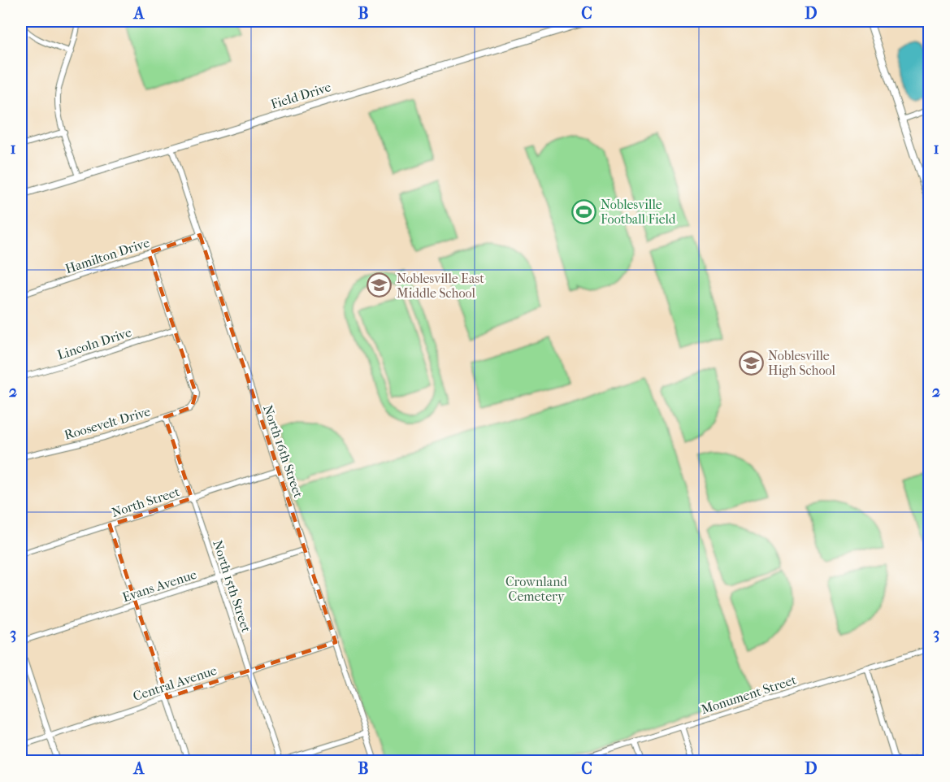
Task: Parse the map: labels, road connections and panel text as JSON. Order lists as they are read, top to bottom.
{
  "streets": {
    "street": [
      "Field Drive",
      "Hamilton Drive",
      "Lincoln Drive",
      "Roosevelt Drive",
      "North 16th Street",
      "North Street",
      "Evans Avenue",
      "North 15th Street",
      "Central Avenue",
      "Monument Street"
    ]
  },
  "crossings": [
    ["Field Drive", "North 16th Street"],
    ["Hamilton Drive", "North 16th Street"],
    ["Lincoln Drive", "Roosevelt Drive"],
    ["Roosevelt Drive", "North 15th Street"],
    ["North 16th Street", "North Street"],
    ["North 16th Street", "Evans Avenue"],
    ["North 16th Street", "Central Avenue"],
    ["North Street", "North 15th Street"],
    ["Evans Avenue", "North 15th Street"],
    ["North 15th Street", "Central Avenue"]
  ],
  "parks": ["Crownland Cemetery"],
  "places": {
    "sports": ["Noblesville Football Field"],
    "school or university": ["Noblesville East Middle School", "Noblesville High School"]
  },
  "grid": {
    "columns": [
      "A",
      "B",
      "C",
      "D"
    ],
    "rows": ["1", "2", "3"]
  }
}
